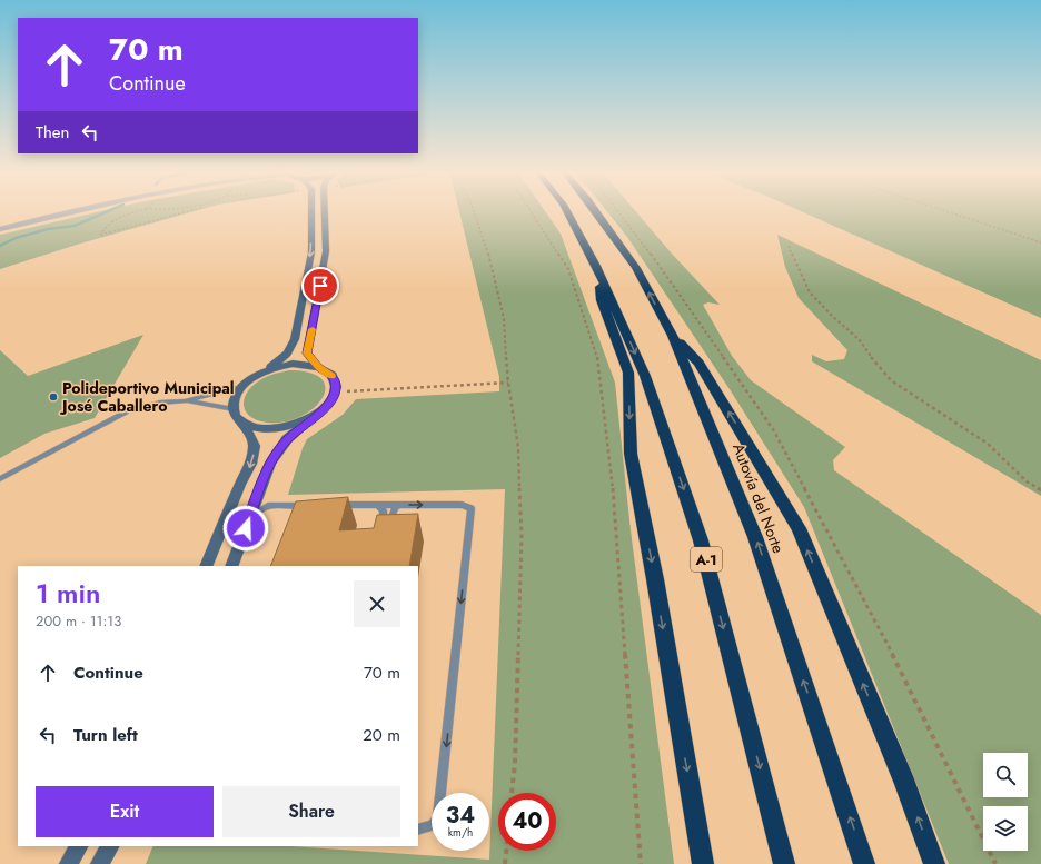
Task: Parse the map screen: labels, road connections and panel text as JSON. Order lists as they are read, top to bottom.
{
  "streets": {
    "highway": ["Autovía del Norte", "A-1"]
  },
  "places": ["Polideportivo Municipal José Caballero"],
  "page": {
    "turn": ["70 m", "Continue"],
    "then": "Then",
    "heading": ["1 min", "200 m · 11:13"],
    "list": [
      {
        "name": "Continue",
        "value": "70 m"
      },
      {
        "name": "Turn left",
        "value": "20 m"
      }
    ],
    "buttons": ["Exit", "Share"],
    "speed": "34 km/h",
    "limit": "40"
  }
}
